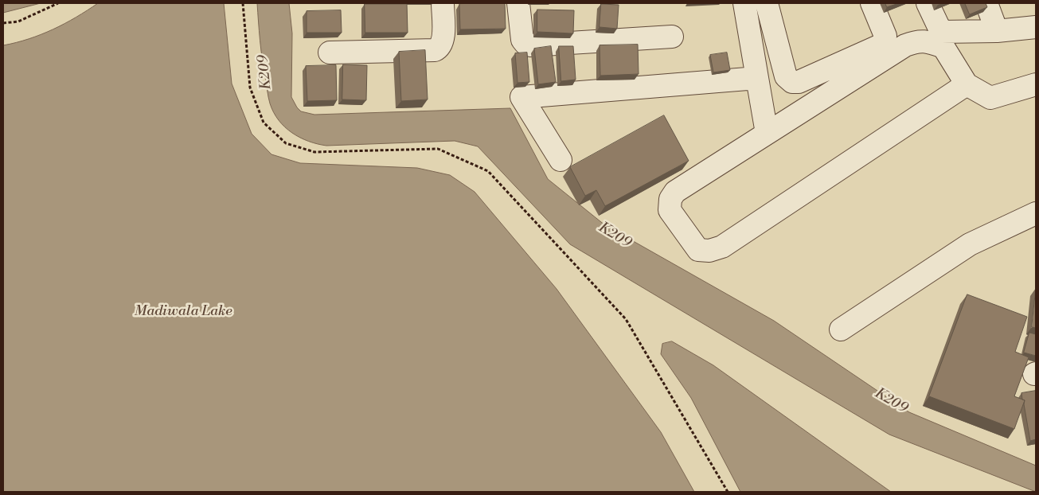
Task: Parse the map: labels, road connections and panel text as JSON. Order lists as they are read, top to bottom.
{
  "water": ["K209", "Madiwala Lake"]
}
